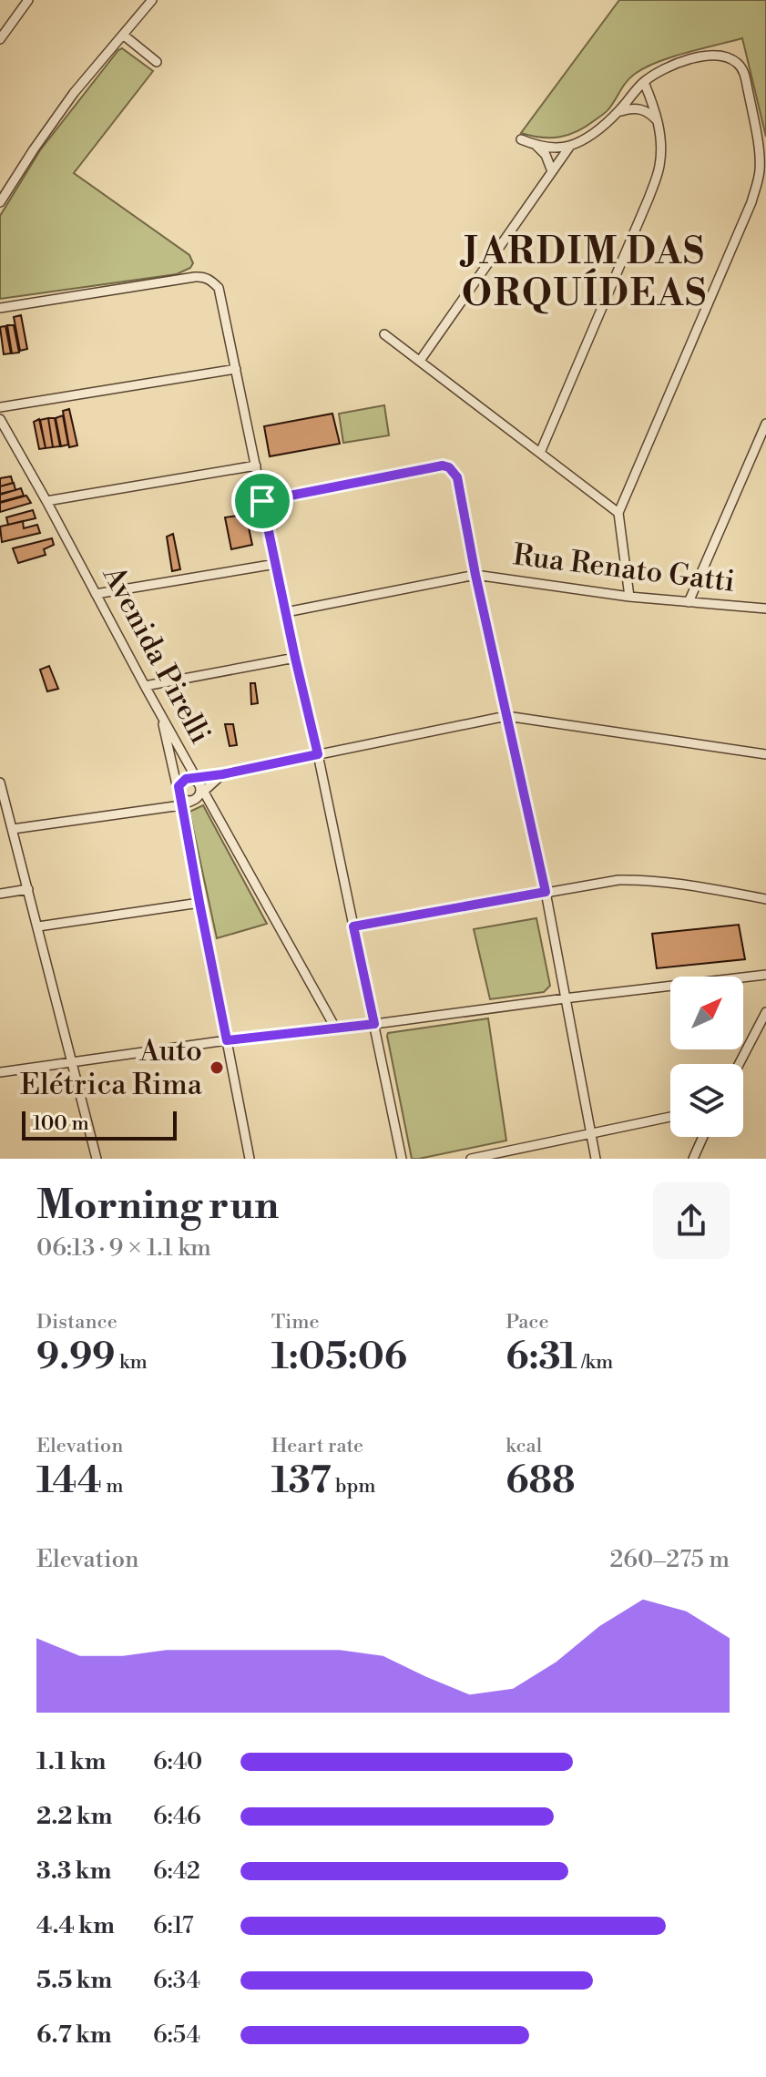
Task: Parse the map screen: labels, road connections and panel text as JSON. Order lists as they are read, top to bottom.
{
  "streets": {
    "street": ["Rua Renato Gatti", "Avenida Pirelli"]
  },
  "districts": ["JARDIM DAS ORQUÍDEAS"],
  "places": ["Auto Elétrica Rima"],
  "scale_bar": "100 m",
  "north": "top right",
  "page": {
    "scale": "100 m",
    "heading": ["Morning run", "06:13 · 9 × 1.1 km"],
    "stats": [
      ["Distance", "9.99 km"],
      ["Time", "1:05:06"],
      ["Pace", "6:31 /km"],
      ["Elevation", "144 m"],
      ["Heart rate", "137 bpm"],
      ["kcal", "688"]
    ],
    "chart": ["Elevation", "260–275 m"],
    "list": [
      {
        "name": "1.1 km",
        "note": "6:40"
      },
      {
        "name": "2.2 km",
        "note": "6:46"
      },
      {
        "name": "3.3 km",
        "note": "6:42"
      },
      {
        "name": "4.4 km",
        "note": "6:17"
      },
      {
        "name": "5.5 km",
        "note": "6:34"
      },
      {
        "name": "6.7 km",
        "note": "6:54"
      }
    ]
  }
}
